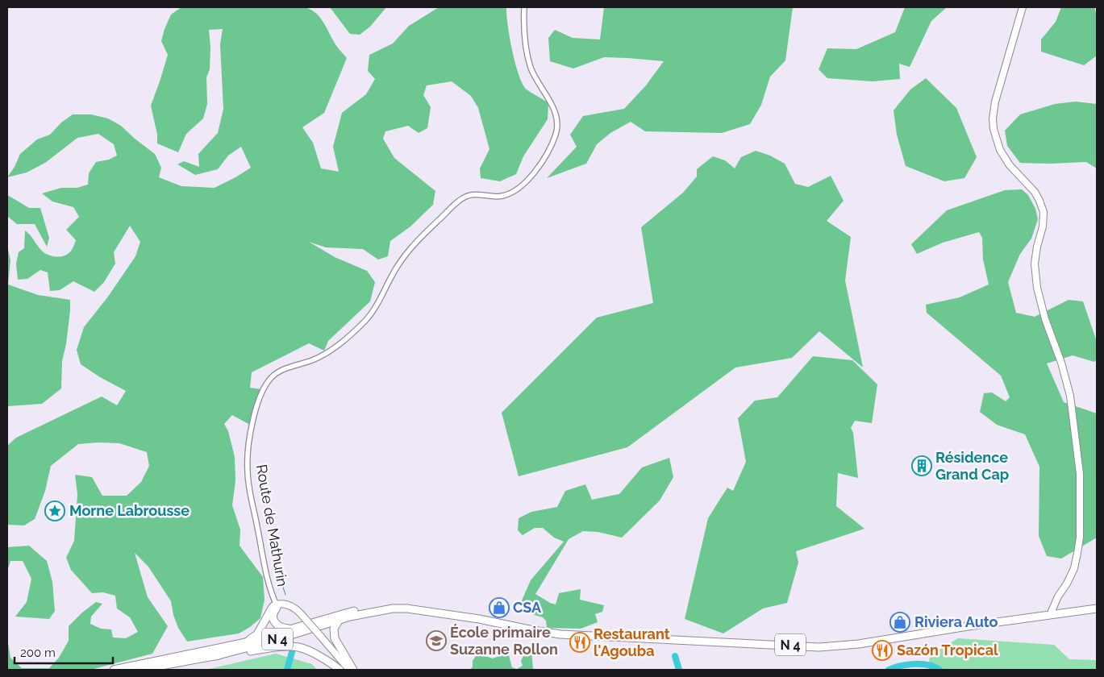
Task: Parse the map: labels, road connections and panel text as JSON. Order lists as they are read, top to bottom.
{
  "streets": {
    "highway": ["N 4"],
    "street": ["Route de Mathurin"]
  },
  "places": {
    "building": ["Résidence Grand Cap"],
    "place": ["Morne Labrousse"],
    "shop": ["CSA", "Riviera Auto"],
    "school or university": ["École primaire Suzanne Rollon"],
    "restaurant": ["Restaurant l'Agouba", "Sazón Tropical"]
  },
  "scale_bar": "200 m"
}
